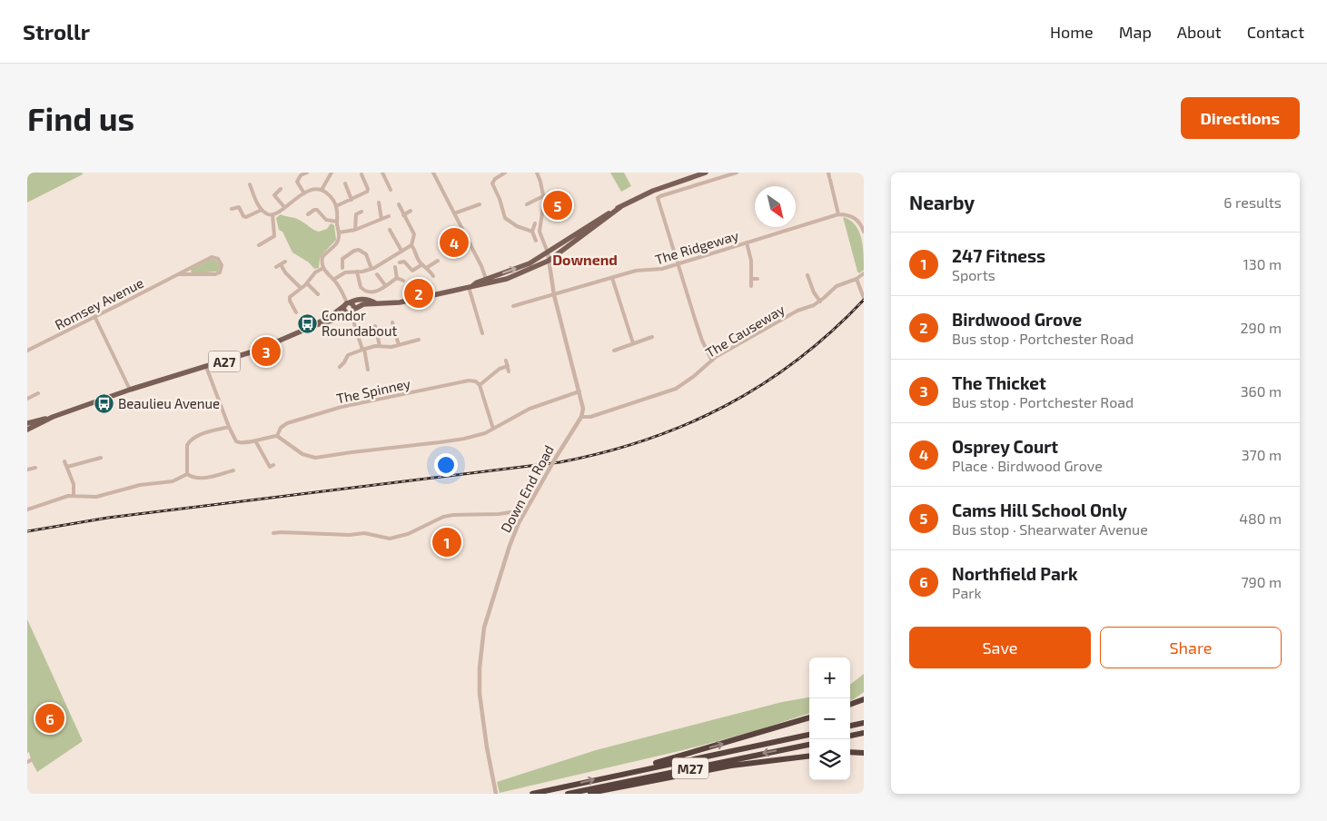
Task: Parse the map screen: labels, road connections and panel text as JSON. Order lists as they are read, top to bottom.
{
  "streets": {
    "highway": ["M27"],
    "main road": ["A27"],
    "street": [
      "The Ridgeway",
      "Romsey Avenue",
      "The Causeway",
      "The Spinney",
      "Down End Road"
    ]
  },
  "crossings": [
    ["The Causeway", "Down End Road"]
  ],
  "districts": ["Downend"],
  "places": {
    "bus stop": ["Condor Roundabout", "Beaulieu Avenue"]
  },
  "north": "bottom right",
  "page": {
    "header": "Strollr",
    "nav": [
      "Home",
      "Map",
      "About",
      "Contact"
    ],
    "buttons": [
      "Directions",
      ["Save", "Share"]
    ],
    "title": "Find us",
    "heading": ["Nearby", "6 results"],
    "pins": [
      "5",
      "4",
      "2",
      "3",
      "1",
      "6"
    ],
    "list": [
      {
        "mark": "1",
        "name": "247 Fitness",
        "note": "Sports",
        "value": "130 m"
      },
      {
        "mark": "2",
        "name": "Birdwood Grove",
        "note": "Bus stop · Portchester Road",
        "value": "290 m"
      },
      {
        "mark": "3",
        "name": "The Thicket",
        "note": "Bus stop · Portchester Road",
        "value": "360 m"
      },
      {
        "mark": "4",
        "name": "Osprey Court",
        "note": "Place · Birdwood Grove",
        "value": "370 m"
      },
      {
        "mark": "5",
        "name": "Cams Hill School Only",
        "note": "Bus stop · Shearwater Avenue",
        "value": "480 m"
      },
      {
        "mark": "6",
        "name": "Northfield Park",
        "note": "Park",
        "value": "790 m"
      }
    ],
    "map_buttons": ["+", "−"]
  }
}
